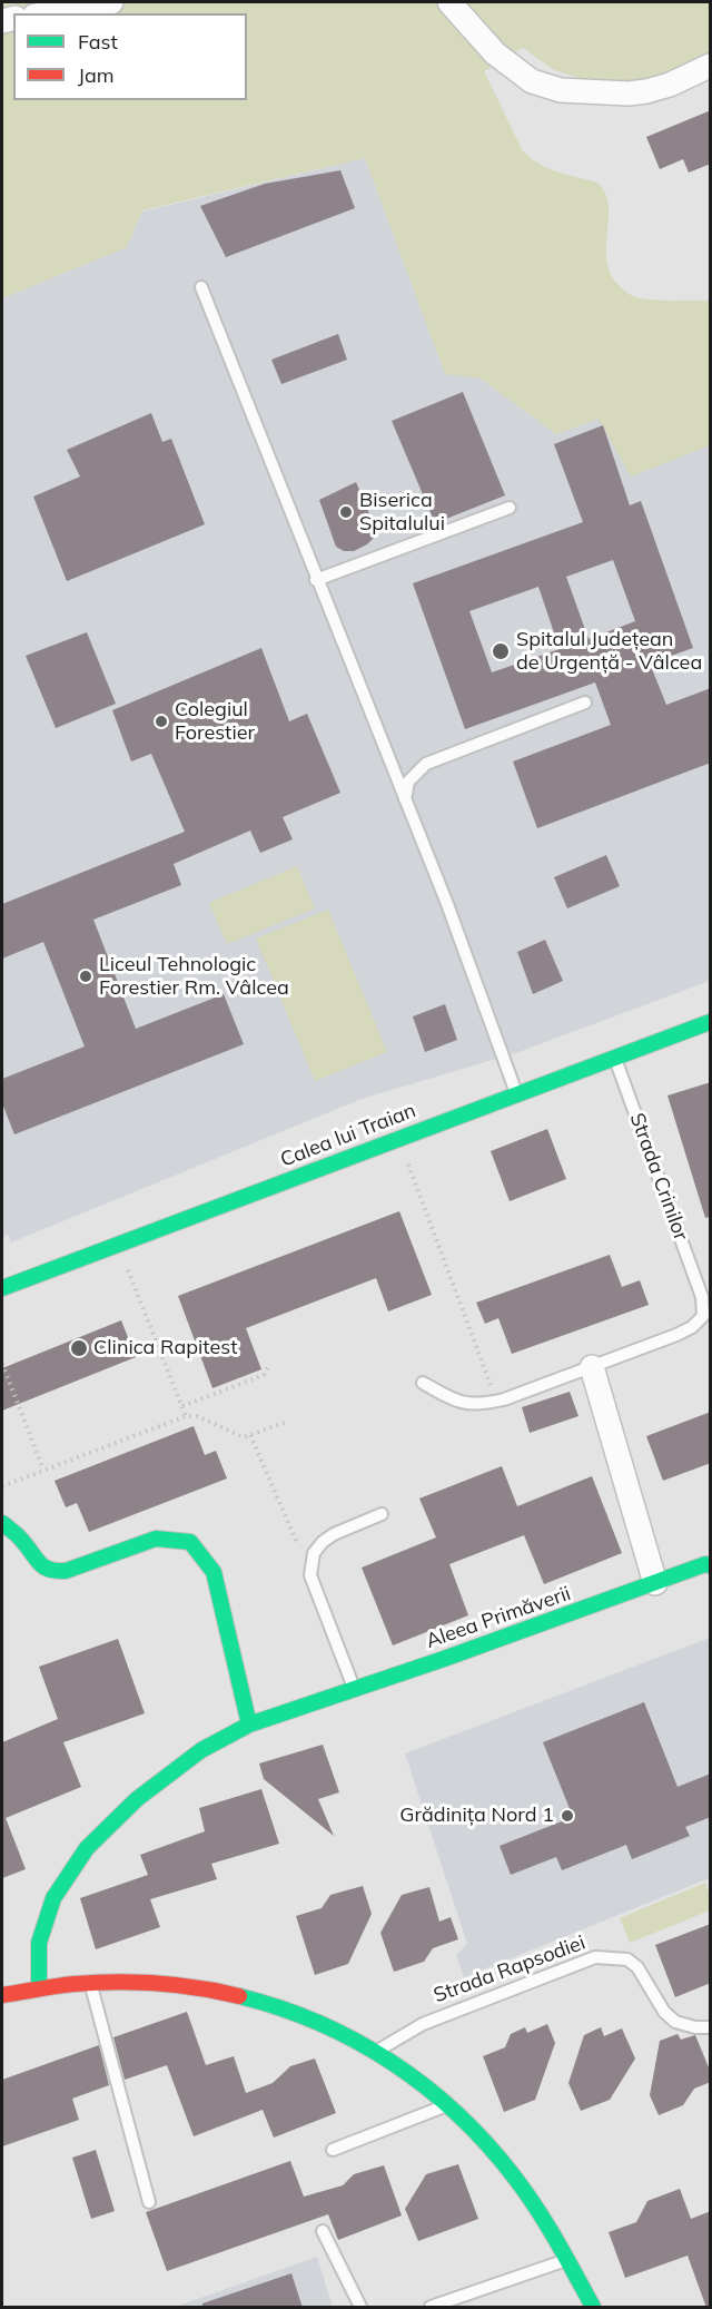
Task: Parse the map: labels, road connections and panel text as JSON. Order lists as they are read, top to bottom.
{
  "streets": {
    "street": ["Calea lui Traian", "Aleea Primăverii"],
    "lane": ["Strada Crinilor", "Strada Rapsodiei"]
  },
  "crossings": [
    ["Calea lui Traian", "Strada Crinilor"]
  ],
  "places": [
    "Biserica Spitalului",
    "Spitalul Județean de Urgență - Vâlcea",
    "Colegiul Forestier",
    "Liceul Tehnologic Forestier Rm. Vâlcea",
    "Clinica Rapitest",
    "Grădinița Nord 1"
  ],
  "legend": ["Fast", "Jam"]
}
